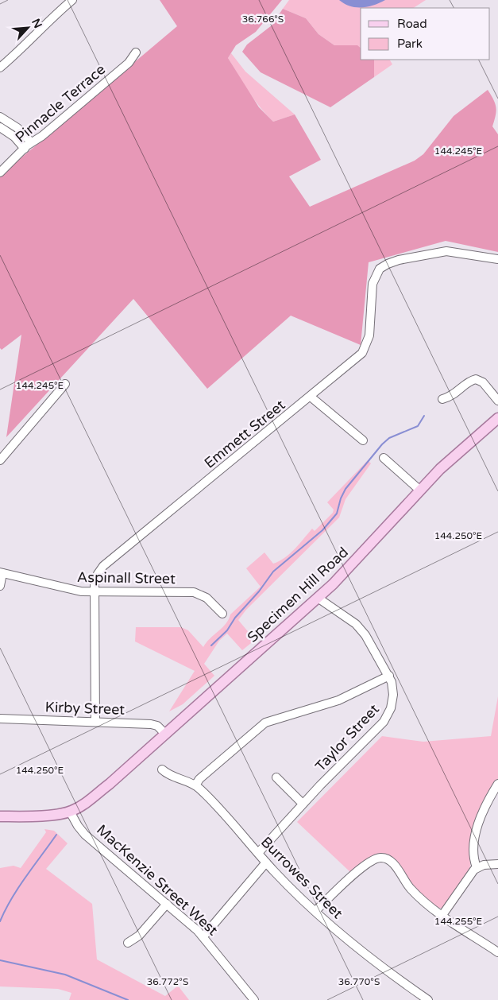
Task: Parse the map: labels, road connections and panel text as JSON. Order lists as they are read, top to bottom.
{
  "streets": {
    "main road": ["Specimen Hill Road"],
    "street": [
      "Pinnacle Terrace",
      "Emmett Street",
      "Aspinall Street",
      "Kirby Street",
      "Taylor Street",
      "Burrowes Street",
      "MacKenzie Street West"
    ]
  },
  "crossings": [
    ["Emmett Street", "Aspinall Street"],
    ["Emmett Street", "Kirby Street"],
    ["Specimen Hill Road", "Kirby Street"],
    ["Specimen Hill Road", "Taylor Street"],
    ["Specimen Hill Road", "MacKenzie Street West"],
    ["Taylor Street", "Burrowes Street"]
  ],
  "legend": ["Road", "Park"],
  "north": "top right",
  "coordinates": [
    "36.766°S",
    "144.245°E",
    "144.250°E",
    "144.255°E",
    "36.772°S",
    "36.770°S"
  ]
}
